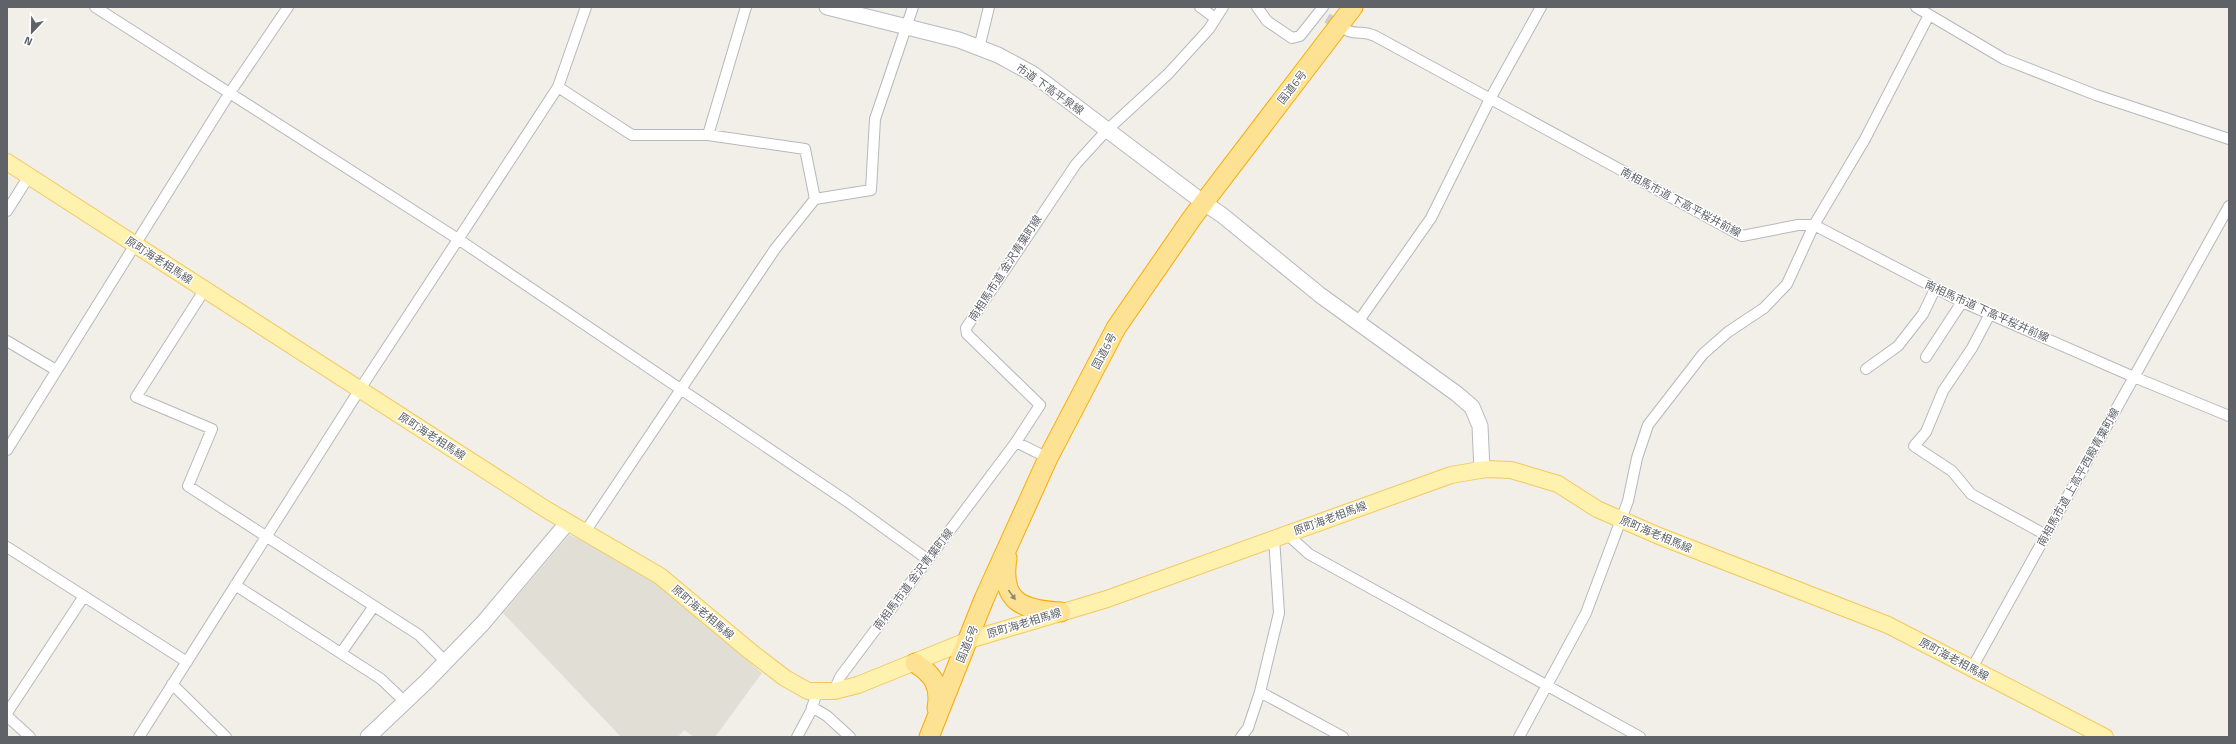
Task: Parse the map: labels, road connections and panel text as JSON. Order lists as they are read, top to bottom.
{
  "streets": {
    "highway": ["国道6号"],
    "main road": ["原町海老相馬線"],
    "street": [
      "市道 下高平泉線",
      "南相馬市道 下高平桜井前線",
      "南相馬市道 金沢青葉町線",
      "南相馬市道 上高平西殿青葉町線"
    ]
  },
  "crossings": [
    ["国道6号", "市道 下高平泉線"],
    ["国道6号", "原町海老相馬線"],
    ["市道 下高平泉線", "原町海老相馬線"],
    ["市道 下高平泉線", "南相馬市道 金沢青葉町線"],
    ["南相馬市道 下高平桜井前線", "南相馬市道 上高平西殿青葉町線"],
    ["原町海老相馬線", "南相馬市道 金沢青葉町線"],
    ["原町海老相馬線", "南相馬市道 上高平西殿青葉町線"]
  ],
  "north": "bottom"
}
